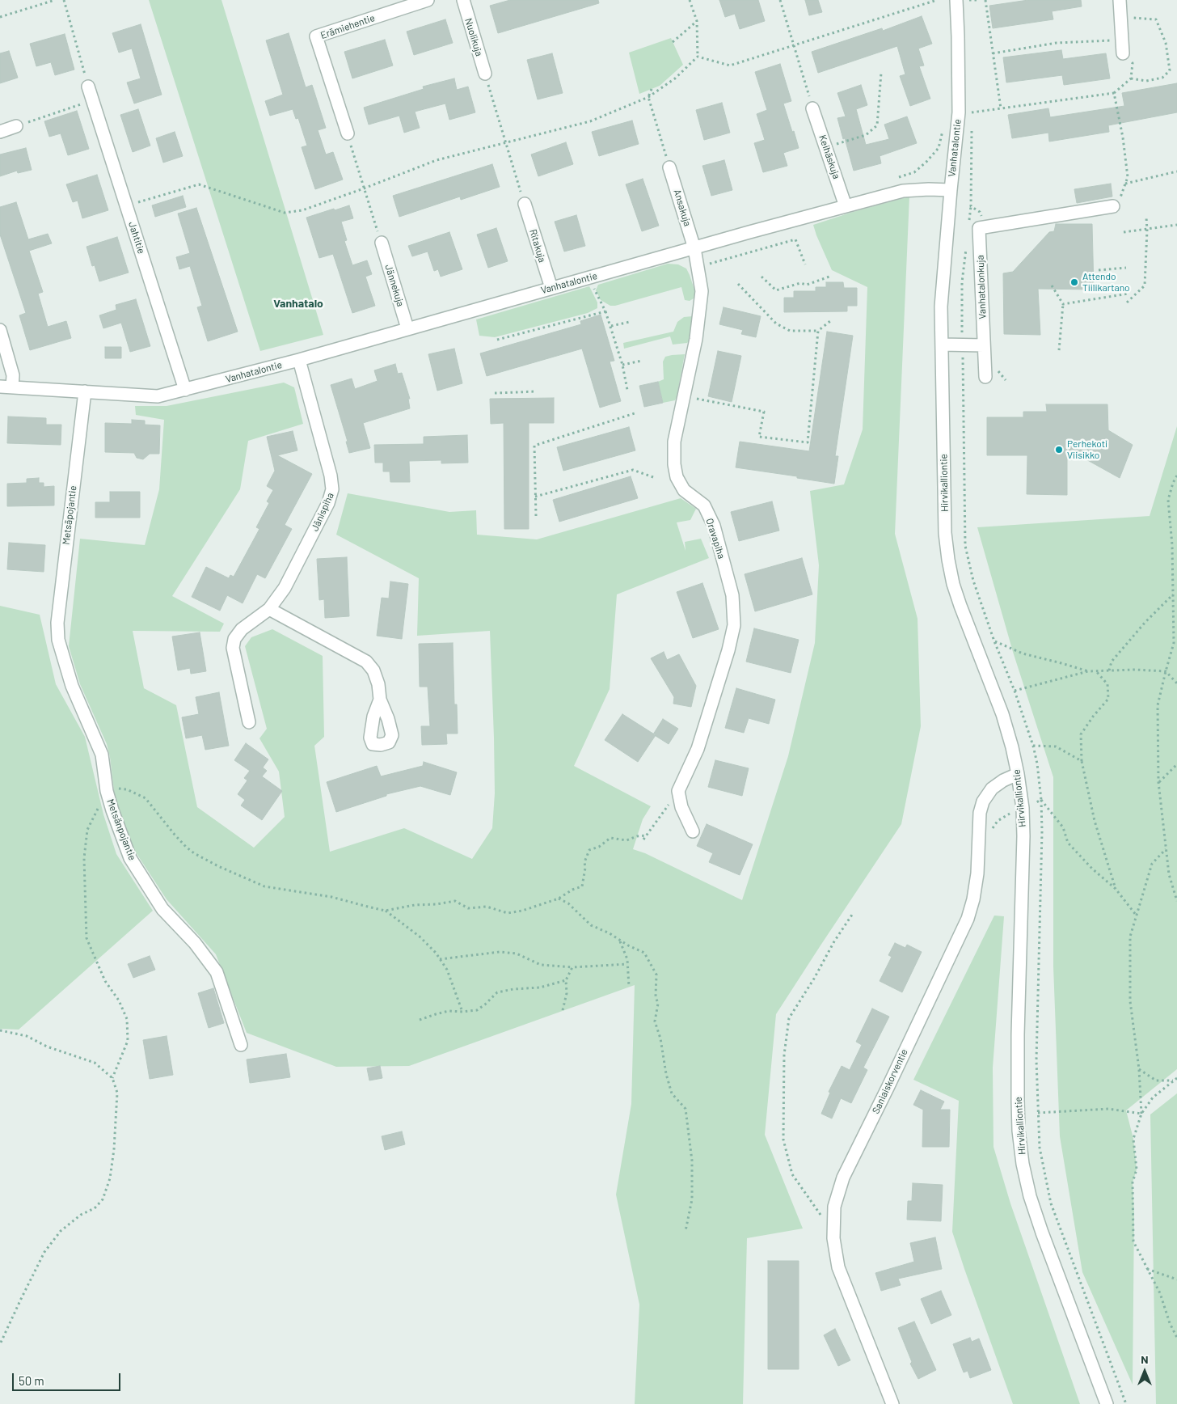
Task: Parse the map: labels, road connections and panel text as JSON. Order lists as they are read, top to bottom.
{
  "streets": {
    "street": [
      "Erämiehentie",
      "Nuolikuja",
      "Vanhatalontie",
      "Keihäskuja",
      "Ansakuja",
      "Jahtitie",
      "Ritakuja",
      "Jännekuja",
      "Vanhatalonkuja",
      "Hirvikalliontie",
      "Jänispiha",
      "Metsäpojantie",
      "Oravapiha",
      "Metsänpojantie",
      "Saniaiskorventie"
    ]
  },
  "crossings": [
    ["Vanhatalontie", "Keihäskuja"],
    ["Vanhatalontie", "Ansakuja"],
    ["Vanhatalontie", "Jahtitie"],
    ["Vanhatalontie", "Ritakuja"],
    ["Vanhatalontie", "Jännekuja"],
    ["Vanhatalontie", "Hirvikalliontie"],
    ["Vanhatalontie", "Jänispiha"],
    ["Vanhatalontie", "Metsäpojantie"],
    ["Vanhatalontie", "Oravapiha"],
    ["Ansakuja", "Oravapiha"],
    ["Hirvikalliontie", "Saniaiskorventie"],
    ["Metsäpojantie", "Metsänpojantie"]
  ],
  "districts": ["Vanhatalo"],
  "places": ["Attendo Tiilikartano", "Perhekoti Viisikko"],
  "scale_bar": "50 m",
  "north": "top"
}
